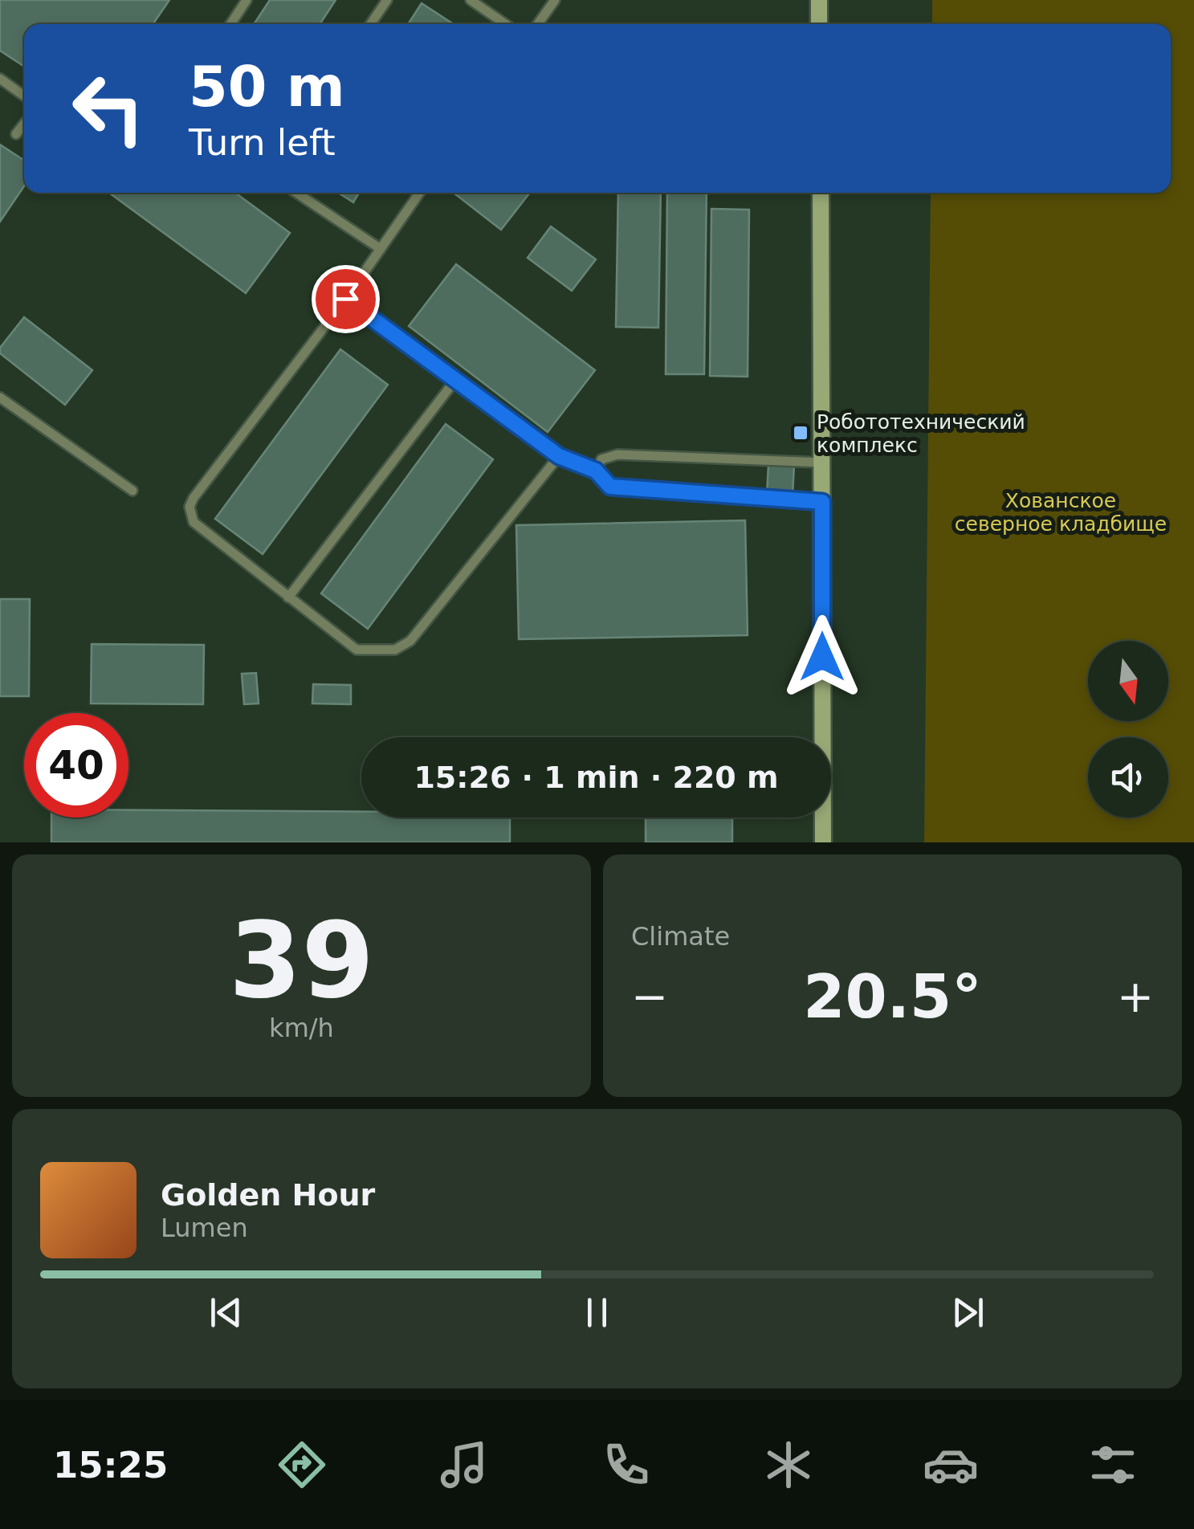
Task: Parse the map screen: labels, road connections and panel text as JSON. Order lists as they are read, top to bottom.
{
  "parks": ["Хованское северное кладбище"],
  "places": {
    "transit": ["Робототехнический комплекс"]
  },
  "north": "bottom",
  "page": {
    "turn": ["50 m", "Turn left"],
    "limit": "40",
    "trip": "15:26 · 1 min · 220 m",
    "tile": [
      ["39", "km/h"],
      "Climate"
    ],
    "heat": ["−", "20.5°", "+"],
    "song": ["Golden Hour", "Lumen"],
    "tabs": "15:25"
  }
}
